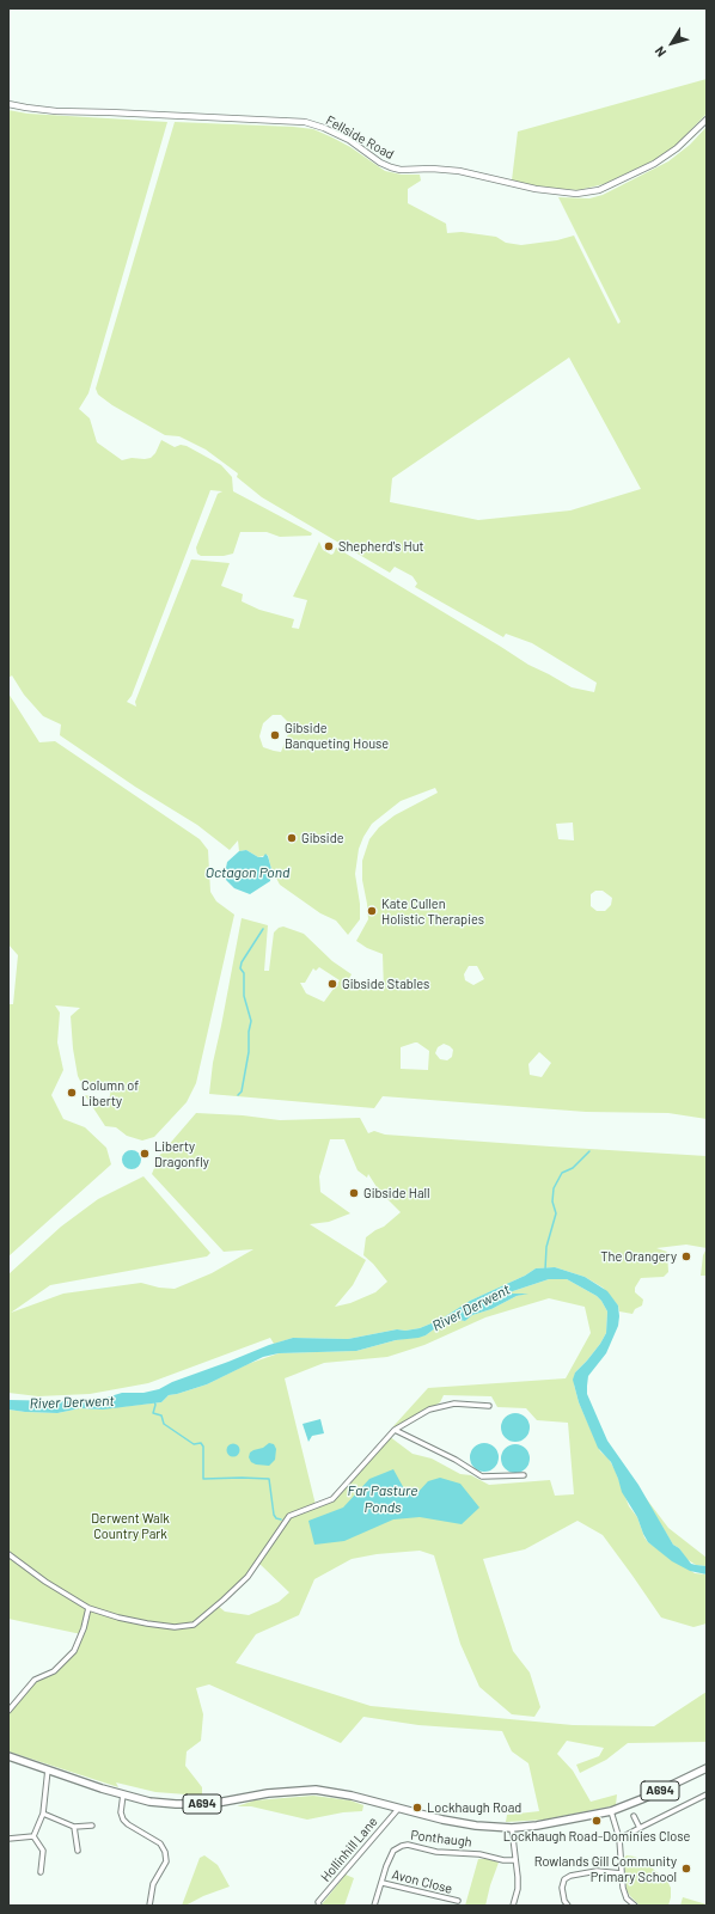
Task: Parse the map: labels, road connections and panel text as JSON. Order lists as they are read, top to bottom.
{
  "streets": {
    "main road": ["A694"],
    "street": [
      "Fellside Road",
      "Ponthaugh",
      "Hollinhill Lane",
      "Avon Close"
    ]
  },
  "crossings": [
    ["A694", "Hollinhill Lane"],
    ["Ponthaugh", "Avon Close"]
  ],
  "water": ["Octagon Pond", "River Derwent", "Far Pasture Ponds"],
  "parks": ["Derwent Walk Country Park"],
  "places": [
    "Shepherd's Hut",
    "Gibside Banqueting House",
    "Gibside",
    "Kate Cullen Holistic Therapies",
    "Gibside Stables",
    "Column of Liberty",
    "Liberty Dragonfly",
    "Gibside Hall",
    "The Orangery",
    "Lockhaugh Road",
    "Lockhaugh Road-Dominies Close",
    "Rowlands Gill Community Primary School"
  ],
  "north": "bottom left"
}
